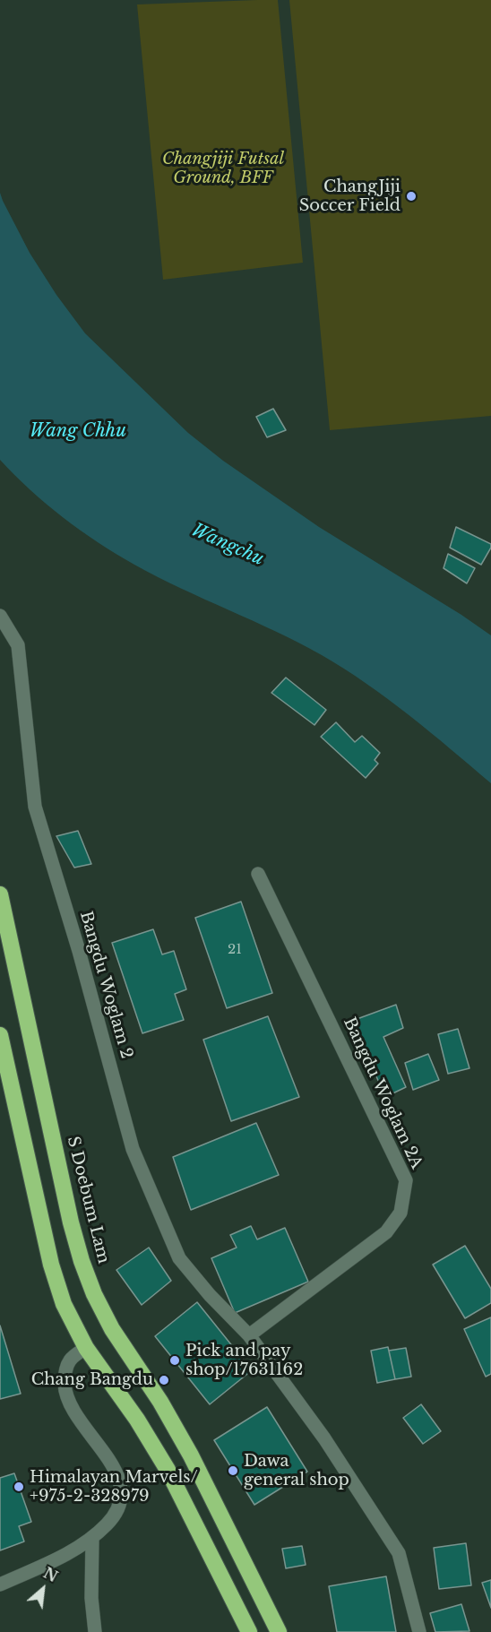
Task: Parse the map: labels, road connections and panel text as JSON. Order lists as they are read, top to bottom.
{
  "streets": {
    "highway": ["S Doebum Lam"],
    "street": ["Bangdu Woglam 2", "Bangdu Woglam 2A"]
  },
  "crossings": [
    ["Bangdu Woglam 2", "Bangdu Woglam 2A"]
  ],
  "water": ["Wang Chhu", "Wangchu"],
  "parks": ["Changjiji Futsal Ground, BFF"],
  "places": [
    "ChangJiji Soccer Field",
    "Pick and pay shop/17631162",
    "Chang Bangdu",
    "Dawa general shop",
    "Himalayan Marvels/ +975-2-328979"
  ],
  "house_numbers": ["21"],
  "north": "top right"
}
